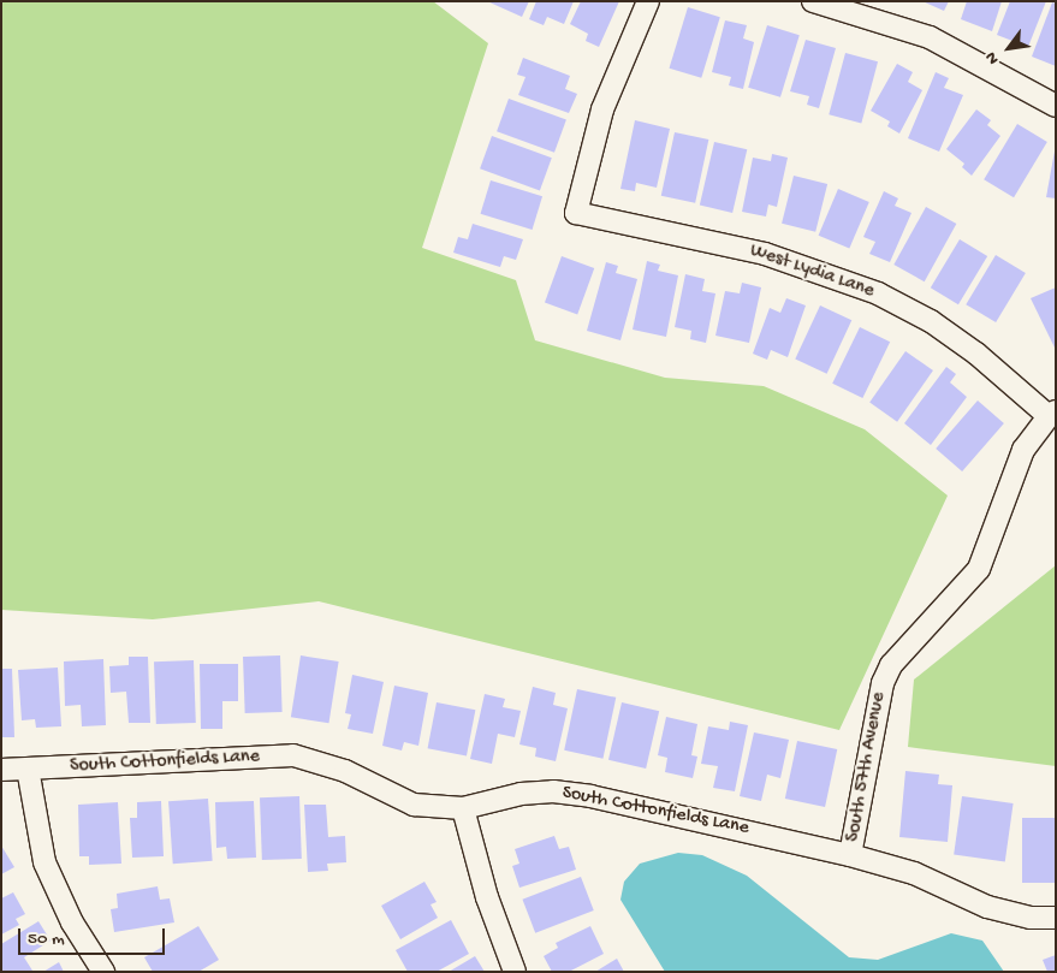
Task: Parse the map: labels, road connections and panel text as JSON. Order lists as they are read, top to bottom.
{
  "streets": {
    "street": ["West Lydia Lane", "South Cottonfields Lane", "South 57th Avenue"]
  },
  "crossings": [
    ["West Lydia Lane", "South 57th Avenue"],
    ["South Cottonfields Lane", "South 57th Avenue"]
  ],
  "scale_bar": "50 m",
  "north": "bottom left"
}
